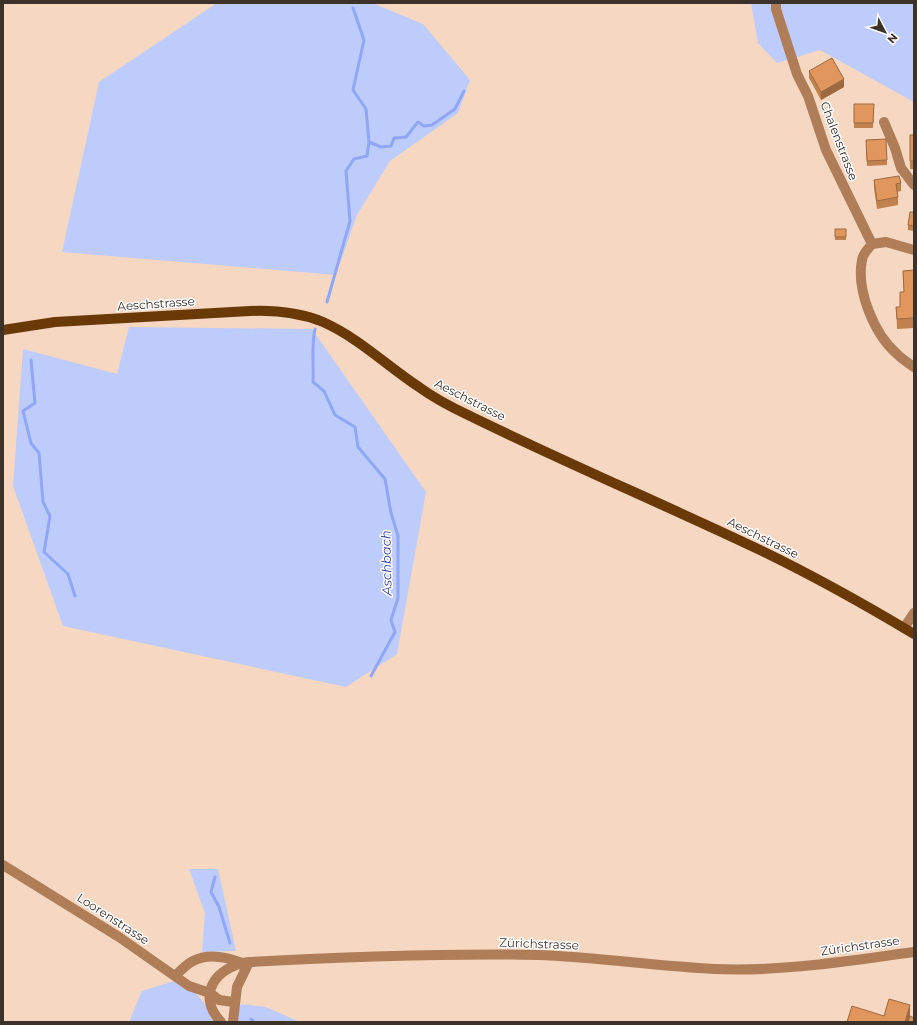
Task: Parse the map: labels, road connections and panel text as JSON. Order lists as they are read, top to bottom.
{
  "streets": {
    "main road": ["Aeschstrasse"],
    "street": ["Chalenstrasse", "Loorenstrasse", "Zürichstrasse"]
  },
  "crossings": [
    ["Loorenstrasse", "Zürichstrasse"]
  ],
  "water": ["Aschbach"],
  "north": "bottom right"
}
